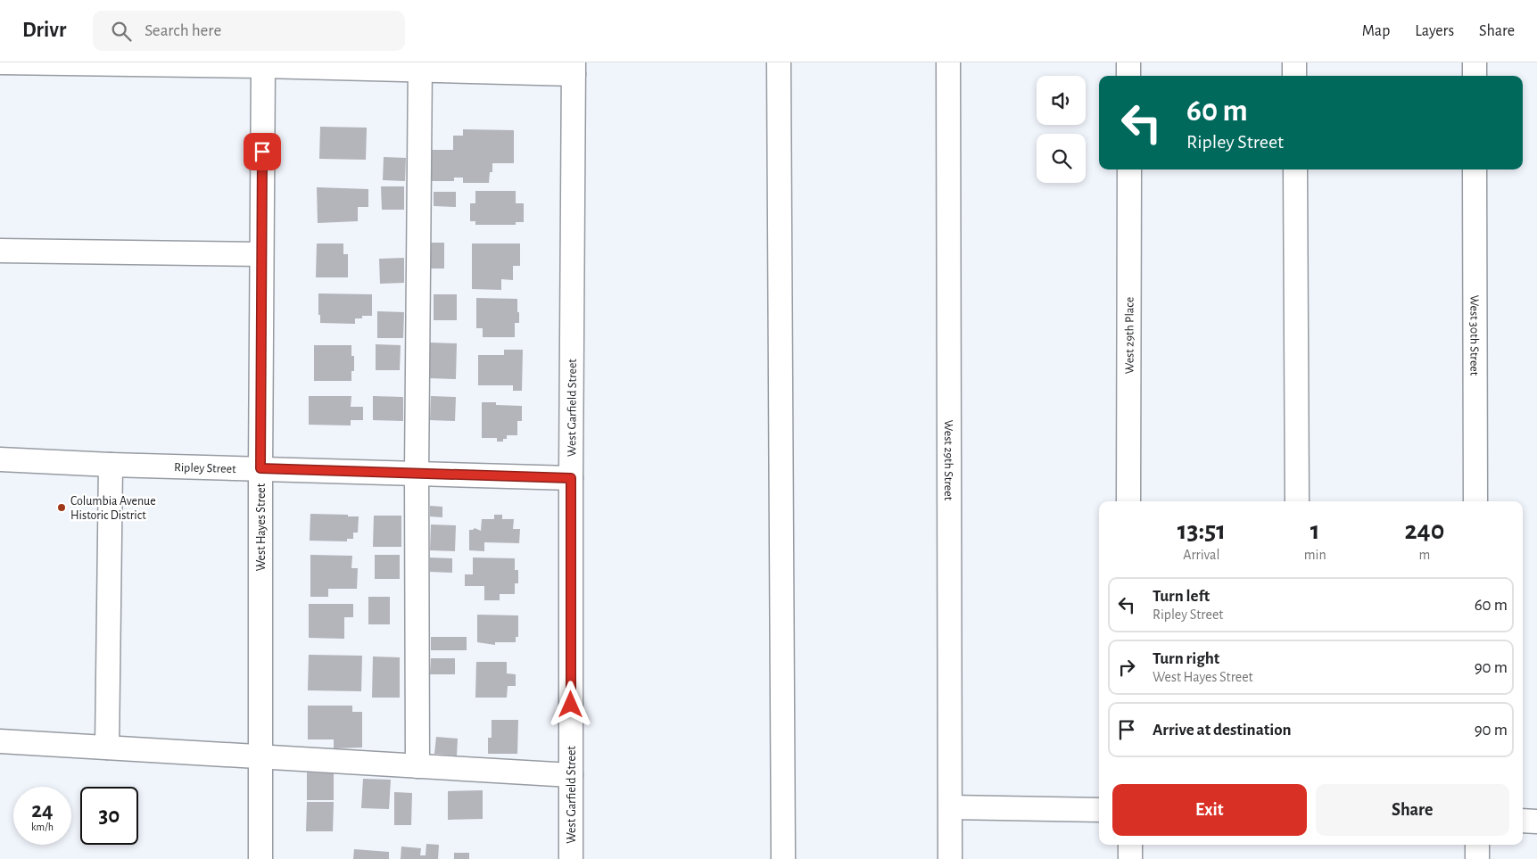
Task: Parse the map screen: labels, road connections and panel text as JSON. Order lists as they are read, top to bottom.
{
  "streets": {
    "street": [
      "West 29th Place",
      "West 30th Street",
      "West Garfield Street",
      "West 29th Street",
      "Ripley Street",
      "West Hayes Street"
    ]
  },
  "crossings": [
    ["West Garfield Street", "Ripley Street"],
    ["Ripley Street", "West Hayes Street"]
  ],
  "places": ["Columbia Avenue Historic District"],
  "page": {
    "header": "Drivr",
    "search": "Search here",
    "nav": ["Map", "Layers", "Share"],
    "turn": ["60 m", "Ripley Street"],
    "eta": [
      "13:51",
      "Arrival",
      "1",
      "min",
      "240",
      "m"
    ],
    "list": [
      {
        "name": "Turn left",
        "note": "Ripley Street",
        "value": "60 m"
      },
      {
        "name": "Turn right",
        "note": "West Hayes Street",
        "value": "90 m"
      },
      {
        "name": "Arrive at destination",
        "value": "90 m"
      }
    ],
    "buttons": ["Exit", "Share"],
    "speed": "24 km/h",
    "limit": "30"
  }
}
